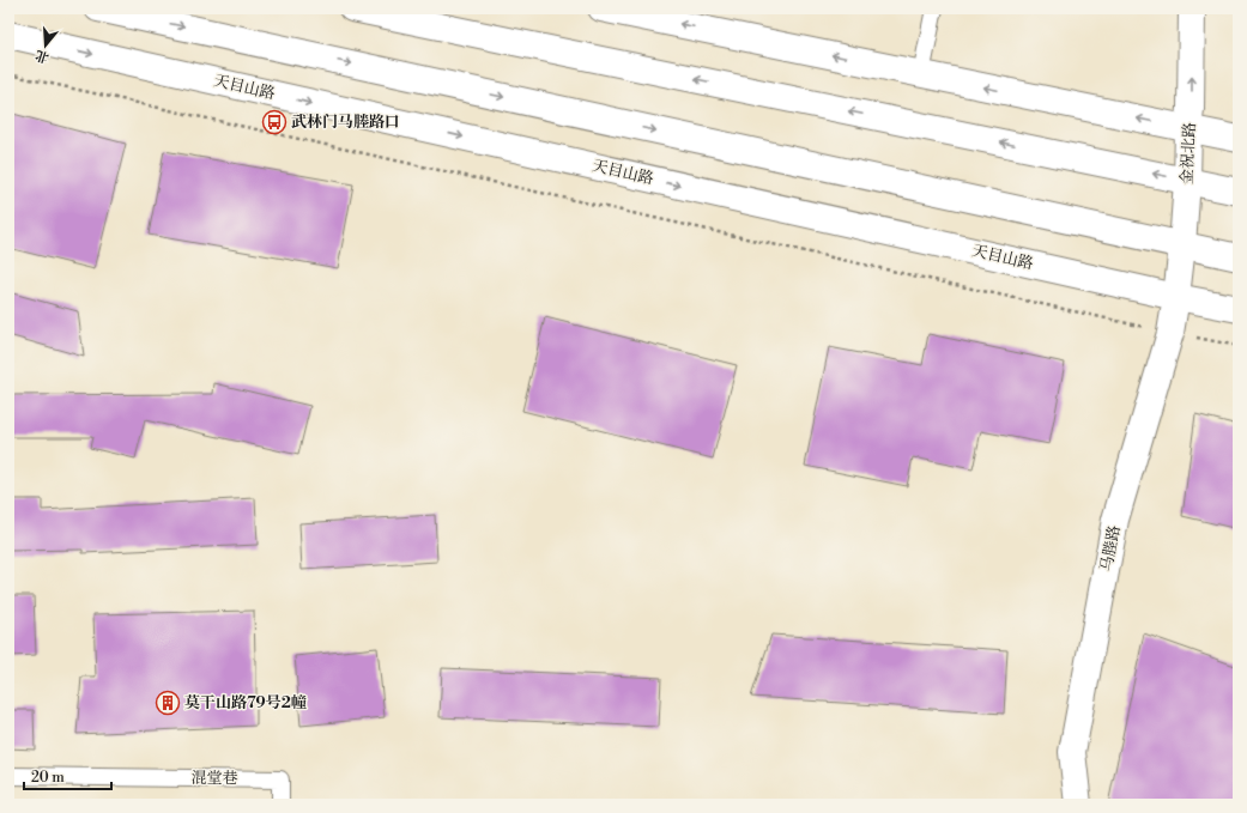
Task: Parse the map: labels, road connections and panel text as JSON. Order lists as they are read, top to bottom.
{
  "streets": {
    "main road": ["天目山路", "金祝北路", "马塍路"],
    "lane": ["混堂巷"]
  },
  "crossings": [
    ["天目山路", "金祝北路"],
    ["天目山路", "马塍路"],
    ["金祝北路", "马塍路"]
  ],
  "one_way": ["金祝北路"],
  "places": {
    "bus stop": ["武林门马塍路口"],
    "building": ["莫干山路79号2幢"]
  },
  "scale_bar": "20 m",
  "north": "bottom"
}
